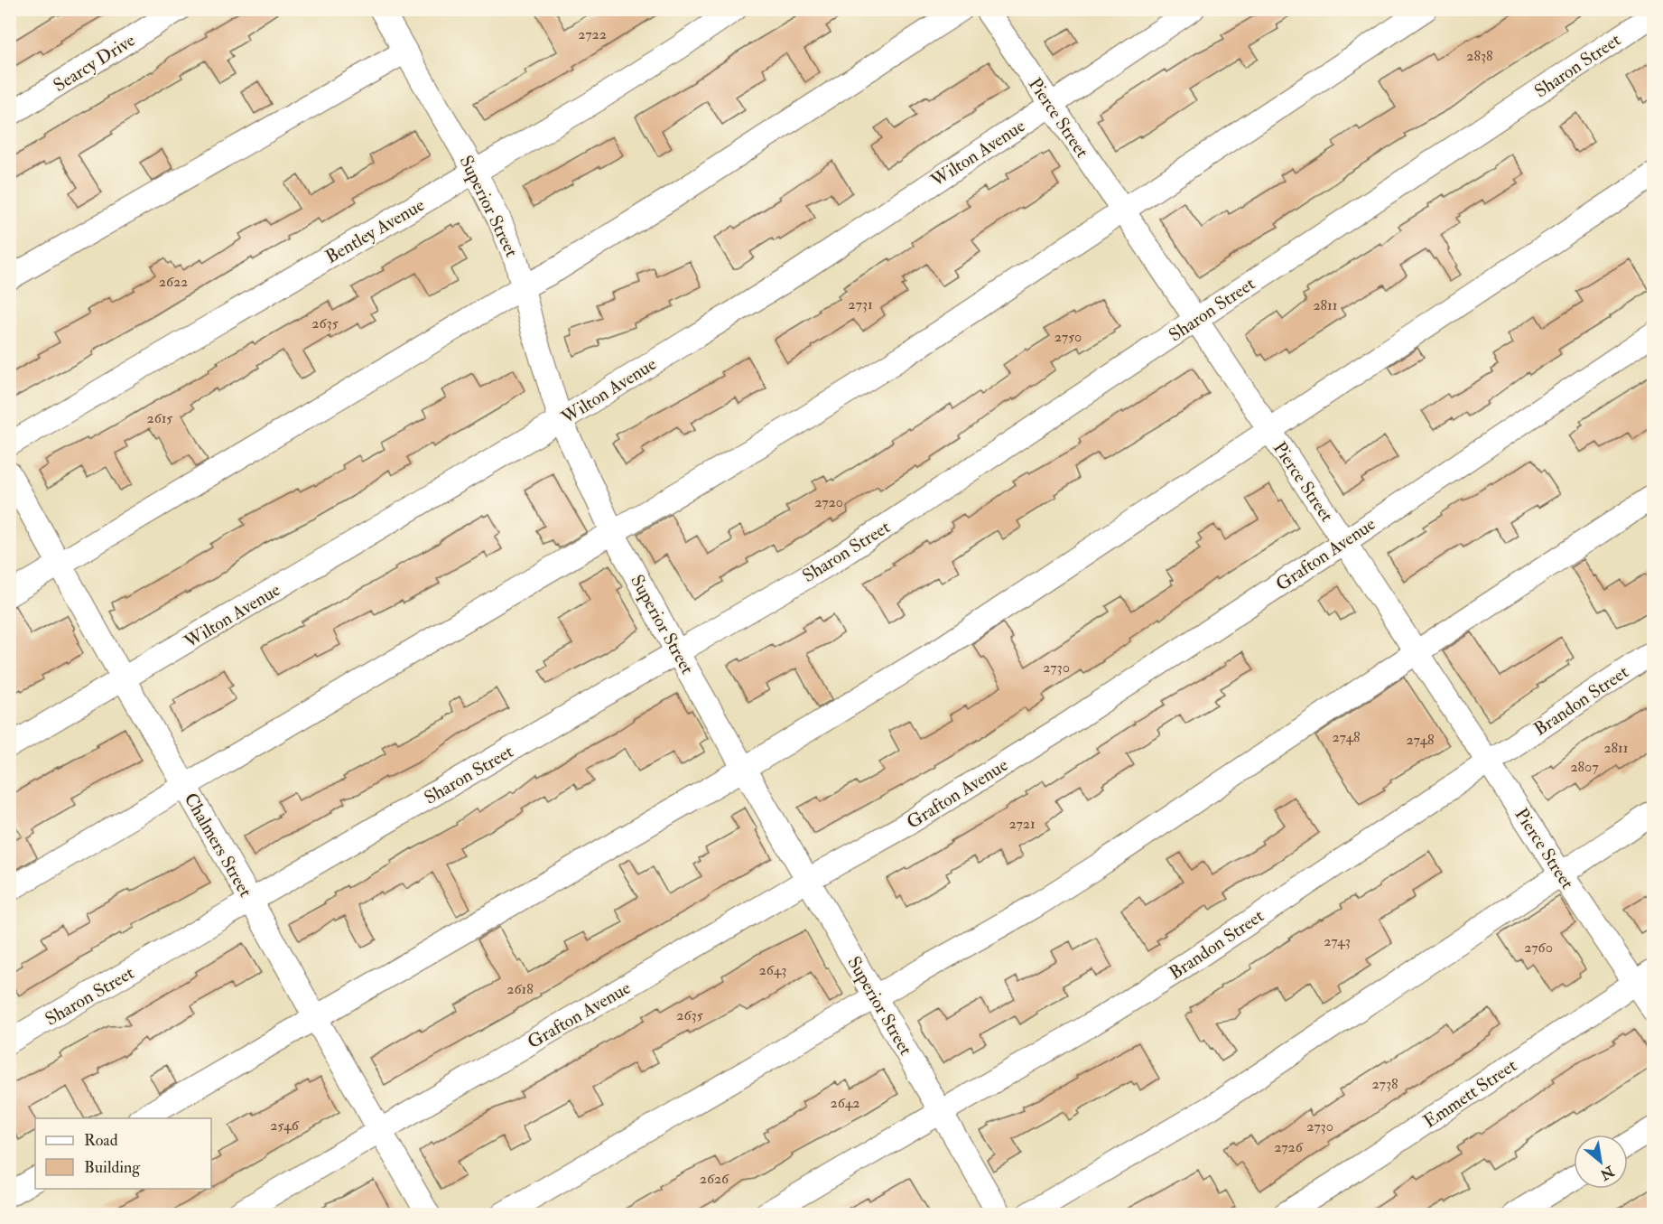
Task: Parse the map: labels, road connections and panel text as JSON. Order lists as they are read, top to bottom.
{
  "streets": {
    "street": [
      "Searcy Drive",
      "Sharon Street",
      "Pierce Street",
      "Wilton Avenue",
      "Superior Street",
      "Bentley Avenue",
      "Grafton Avenue",
      "Brandon Street",
      "Chalmers Street",
      "Emmett Street"
    ]
  },
  "crossings": [
    ["Sharon Street", "Pierce Street"],
    ["Sharon Street", "Superior Street"],
    ["Sharon Street", "Chalmers Street"],
    ["Pierce Street", "Wilton Avenue"],
    ["Pierce Street", "Grafton Avenue"],
    ["Pierce Street", "Brandon Street"],
    ["Pierce Street", "Emmett Street"],
    ["Wilton Avenue", "Superior Street"],
    ["Wilton Avenue", "Chalmers Street"],
    ["Superior Street", "Bentley Avenue"],
    ["Superior Street", "Grafton Avenue"],
    ["Superior Street", "Brandon Street"],
    ["Grafton Avenue", "Chalmers Street"]
  ],
  "house_numbers": [
    "2722",
    "2838",
    "2622",
    "2731",
    "2811",
    "2635",
    "2750",
    "2615",
    "2720",
    "2730",
    "2748",
    "2748",
    "2811",
    "2807",
    "2721",
    "2743",
    "2760",
    "2643",
    "2618",
    "2635",
    "2738",
    "2642",
    "2546",
    "2730",
    "2726",
    "2626"
  ],
  "legend": ["Road", "Building"],
  "north": "bottom right"
}
